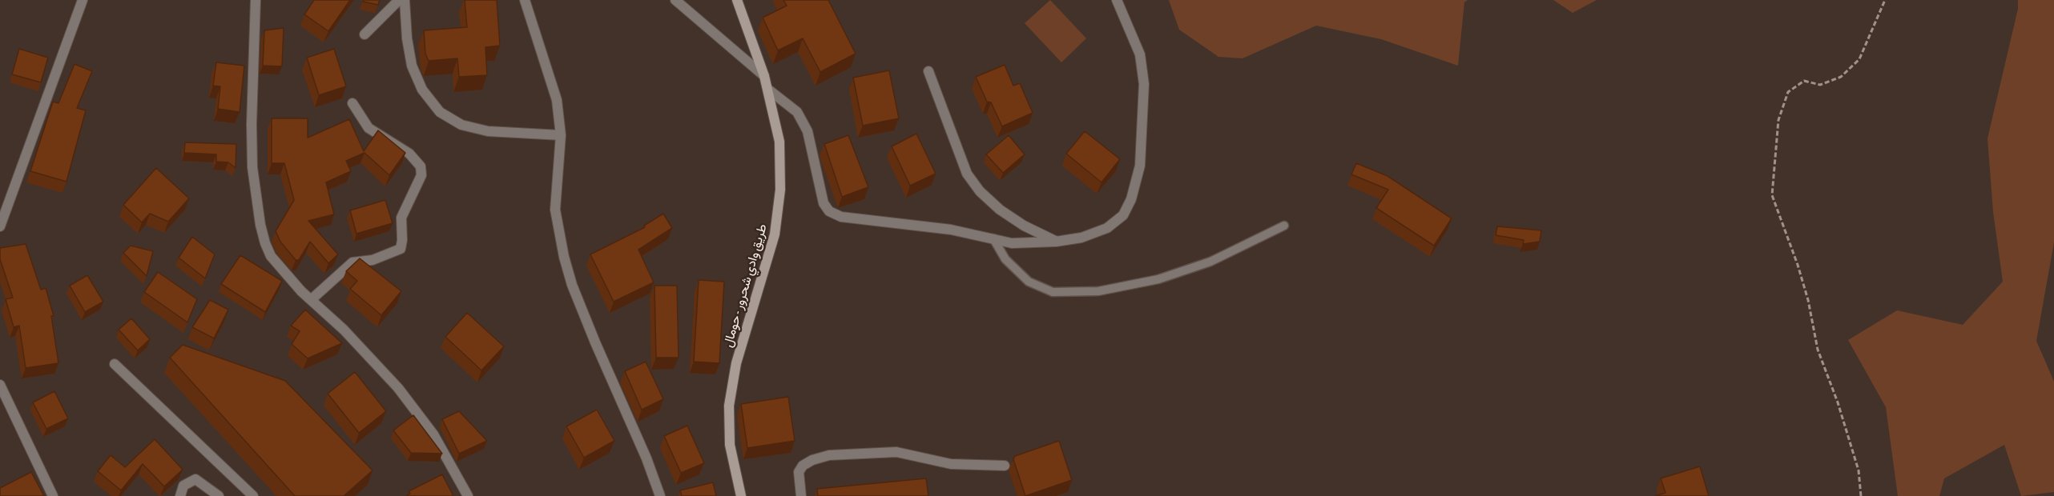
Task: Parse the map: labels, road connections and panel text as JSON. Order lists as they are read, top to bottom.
{
  "streets": {
    "main road": ["طريق وادي شحرور - حومال"]
  }
}
